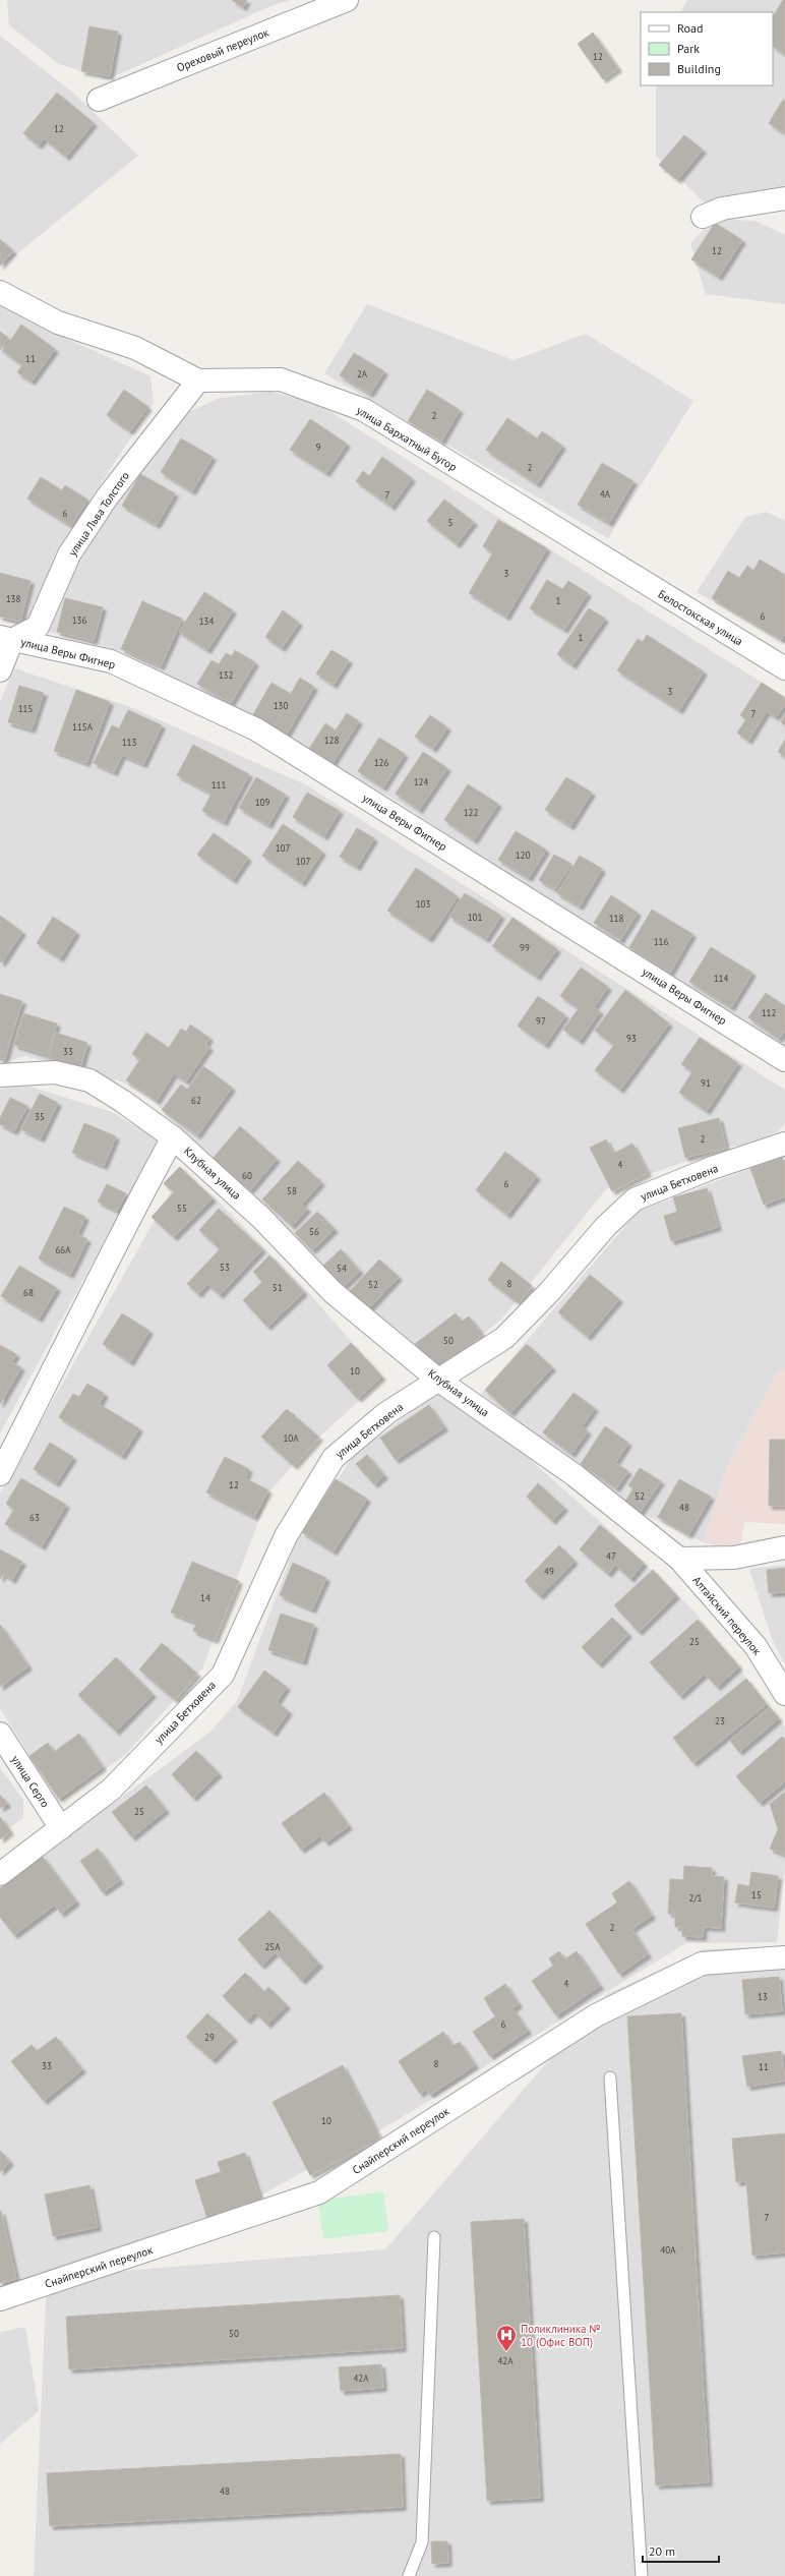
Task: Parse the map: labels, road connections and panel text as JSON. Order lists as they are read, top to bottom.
{
  "streets": {
    "street": [
      "Ореховый переулок",
      "улица Бархатный Бугор",
      "улица Льва Толстого",
      "Белостокская улица",
      "улица Веры Фигнер",
      "Клубная улица",
      "улица Бетховена",
      "Алтайский переулок",
      "улица Серго",
      "Снайперский переулок"
    ]
  },
  "crossings": [
    ["улица Бархатный Бугор", "улица Льва Толстого"],
    ["улица Бархатный Бугор", "Белостокская улица"],
    ["улица Льва Толстого", "улица Веры Фигнер"],
    ["Клубная улица", "улица Бетховена"],
    ["Клубная улица", "Алтайский переулок"],
    ["улица Бетховена", "улица Серго"]
  ],
  "places": {
    "hospital": ["Поликлиника № 10 (Офис ВОП)"]
  },
  "house_numbers": [
    "12",
    "12",
    "12",
    "11",
    "2А",
    "2",
    "9",
    "2",
    "4А",
    "7",
    "6",
    "5",
    "3",
    "138",
    "1",
    "6",
    "136",
    "134",
    "1",
    "132",
    "3",
    "130",
    "115",
    "7",
    "115А",
    "128",
    "113",
    "126",
    "124",
    "111",
    "109",
    "122",
    "107",
    "120",
    "107",
    "103",
    "101",
    "118",
    "116",
    "99",
    "114",
    "112",
    "97",
    "93",
    "33",
    "91",
    "62",
    "35",
    "2",
    "4",
    "60",
    "6",
    "58",
    "55",
    "56",
    "66А",
    "53",
    "54",
    "8",
    "52",
    "51",
    "68",
    "50",
    "10",
    "10А",
    "12",
    "52",
    "48",
    "63",
    "47",
    "49",
    "14",
    "25",
    "23",
    "25",
    "15",
    "2/1",
    "2",
    "25А",
    "4",
    "13",
    "6",
    "29",
    "8",
    "33",
    "11",
    "10",
    "7",
    "40А",
    "50",
    "42А",
    "42А",
    "48"
  ],
  "legend": ["Road", "Park", "Building"],
  "scale_bar": "20 m"
}
